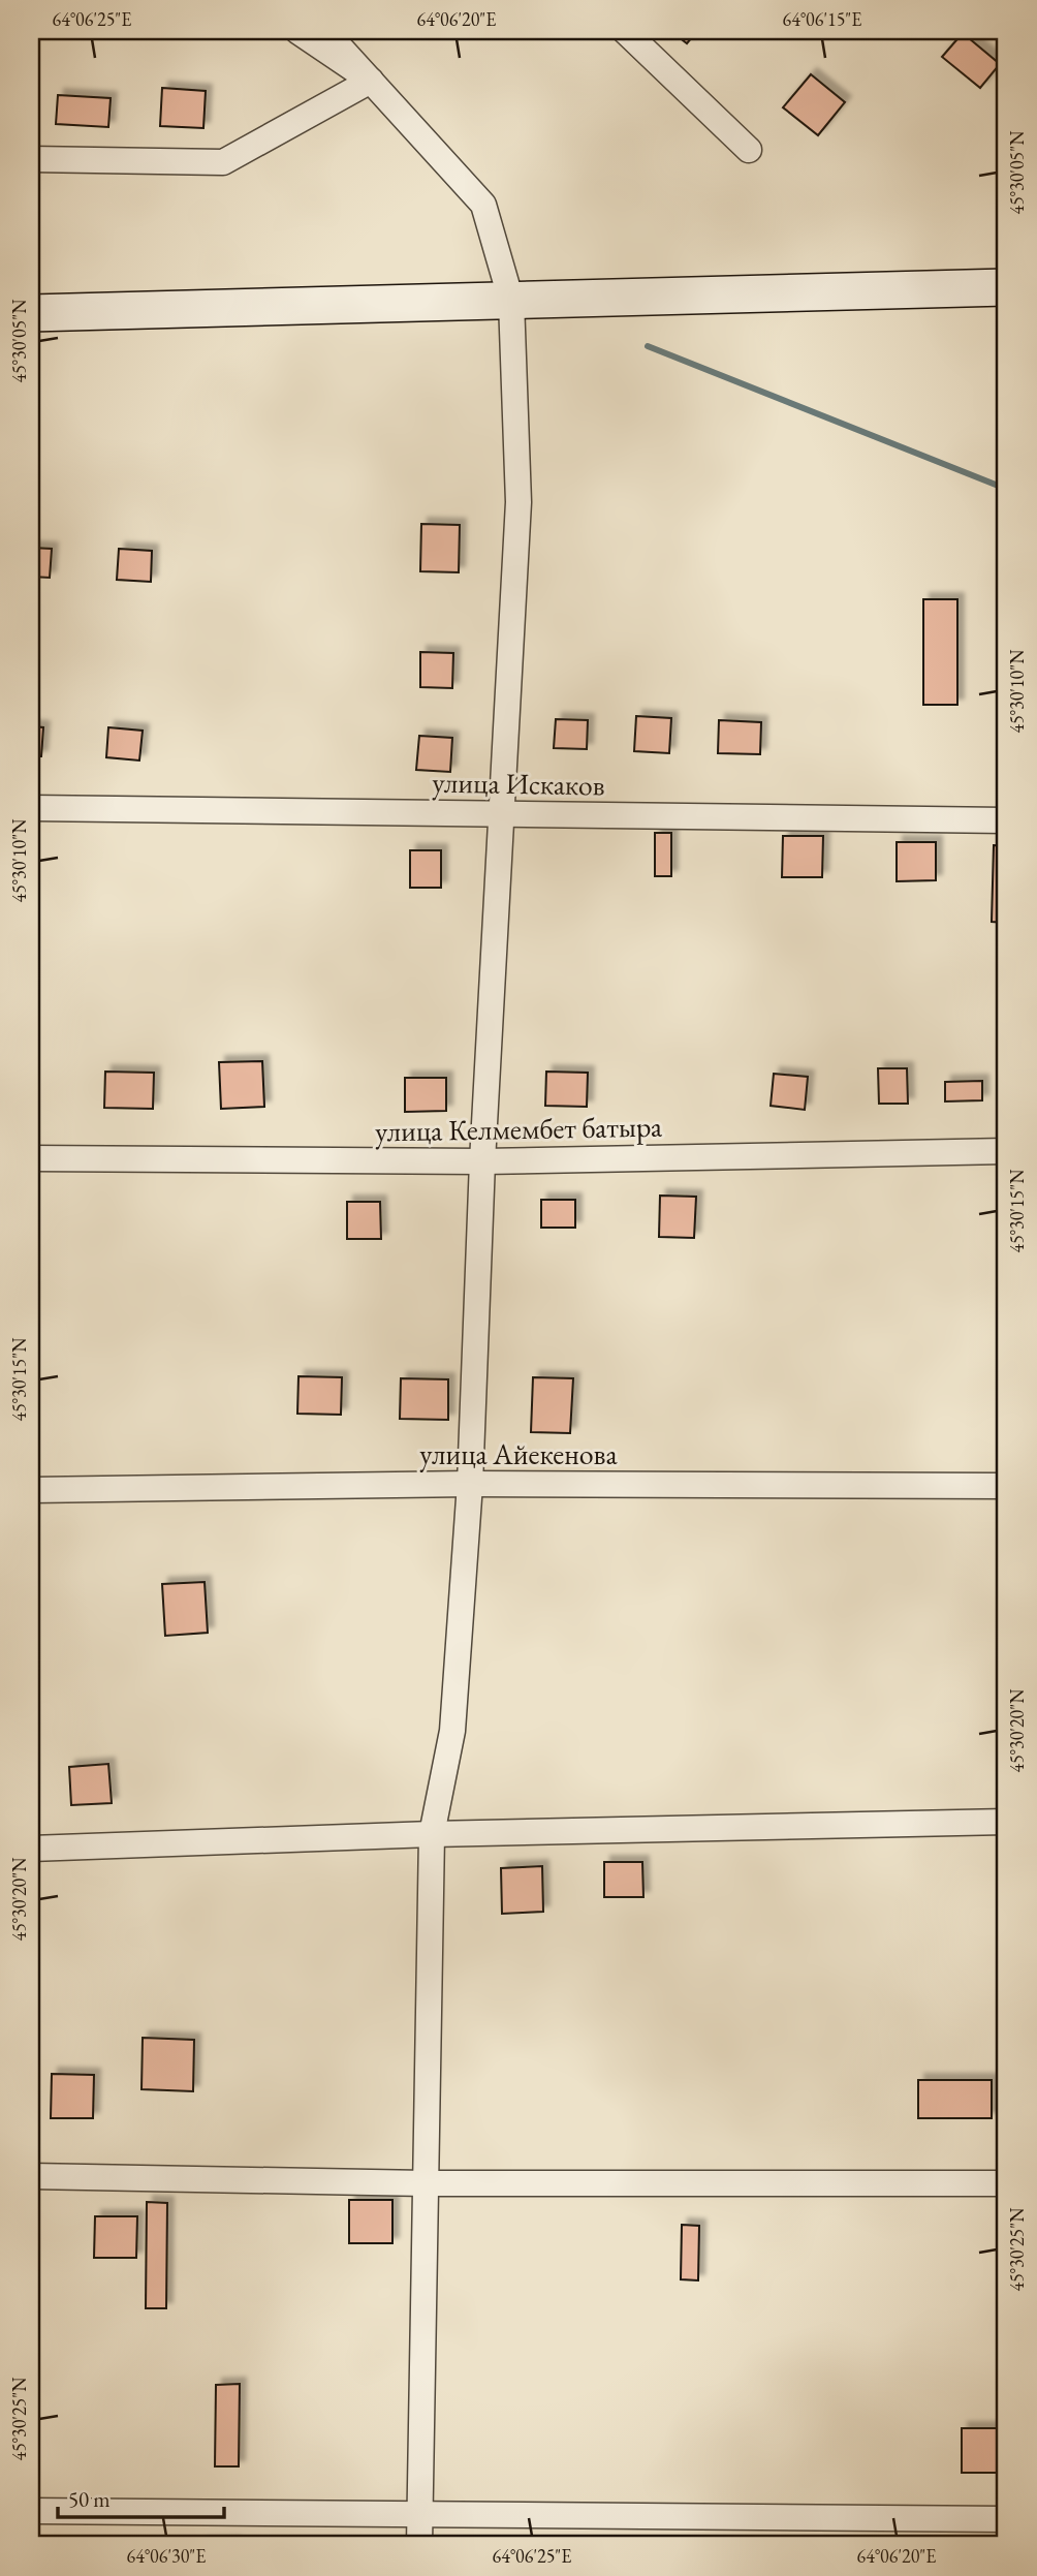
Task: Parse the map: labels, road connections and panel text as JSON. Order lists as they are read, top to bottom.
{
  "streets": {
    "street": ["улица Искаков", "улица Келмембет батыра", "улица Айекенова"]
  },
  "scale_bar": "50 m",
  "coordinates": [
    "64°06'25\"E",
    "64°06'20\"E",
    "64°06'15\"E",
    "45°30'05\"N",
    "45°30'10\"N",
    "45°30'15\"N",
    "45°30'20\"N",
    "45°30'25\"N",
    "64°06'30\"E"
  ]
}
